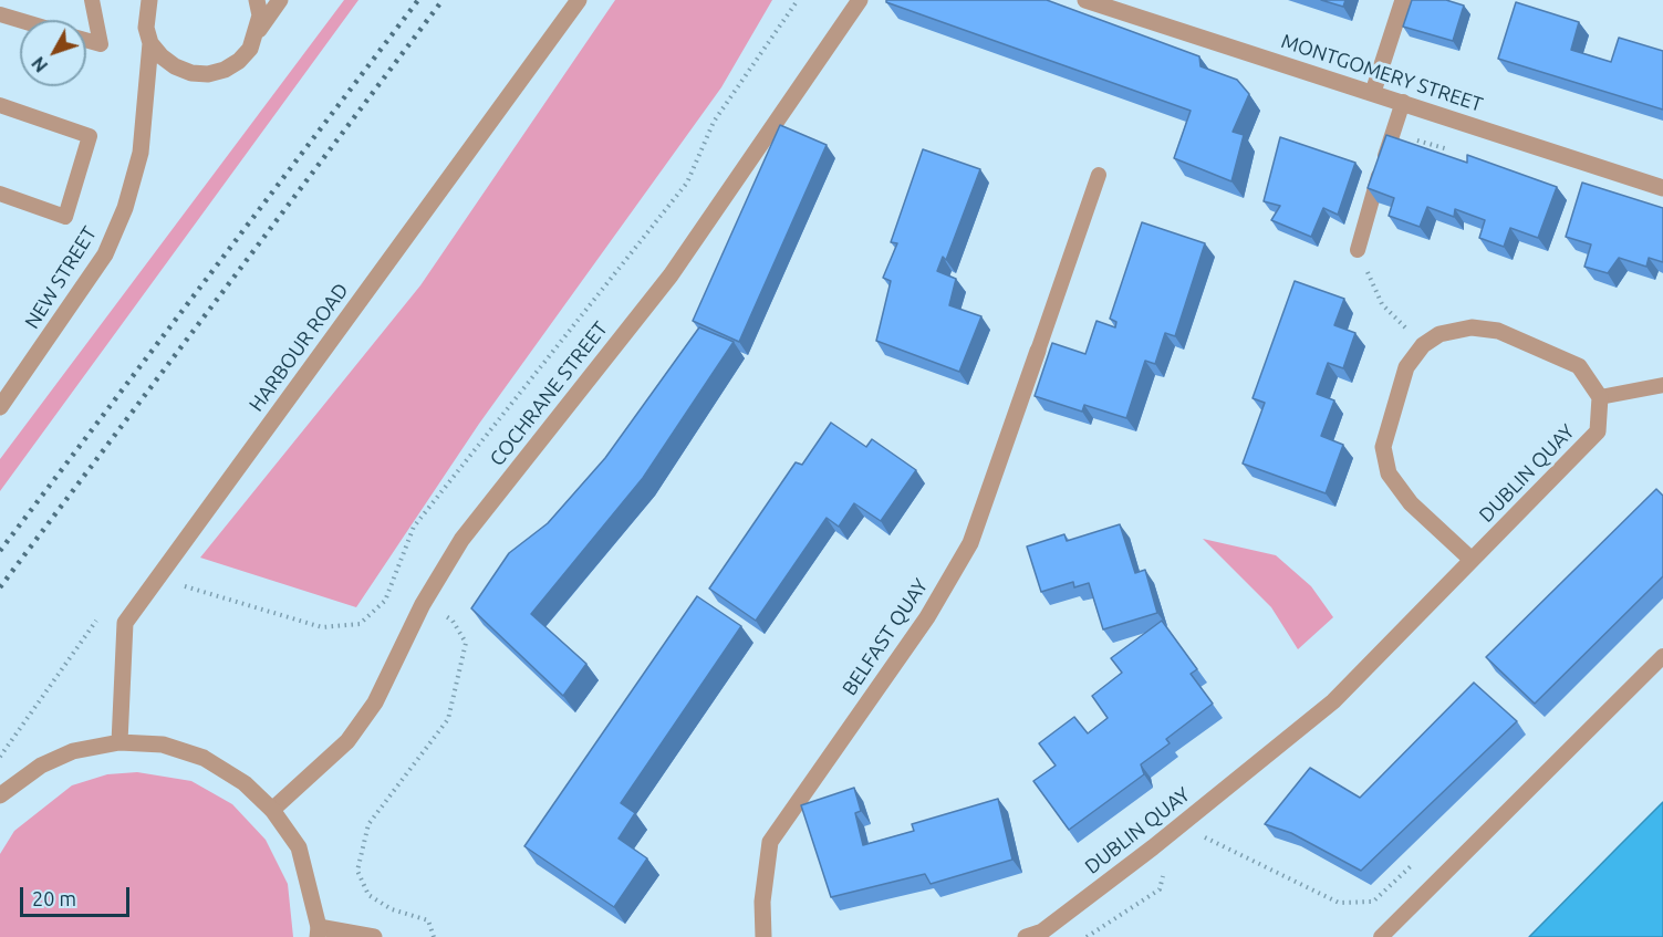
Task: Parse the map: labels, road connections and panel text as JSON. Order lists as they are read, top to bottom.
{
  "streets": {
    "street": [
      "MONTGOMERY STREET",
      "NEW STREET",
      "HARBOUR ROAD",
      "COCHRANE STREET",
      "DUBLIN QUAY",
      "BELFAST QUAY"
    ]
  },
  "scale_bar": "20 m",
  "north": "bottom left"
}
